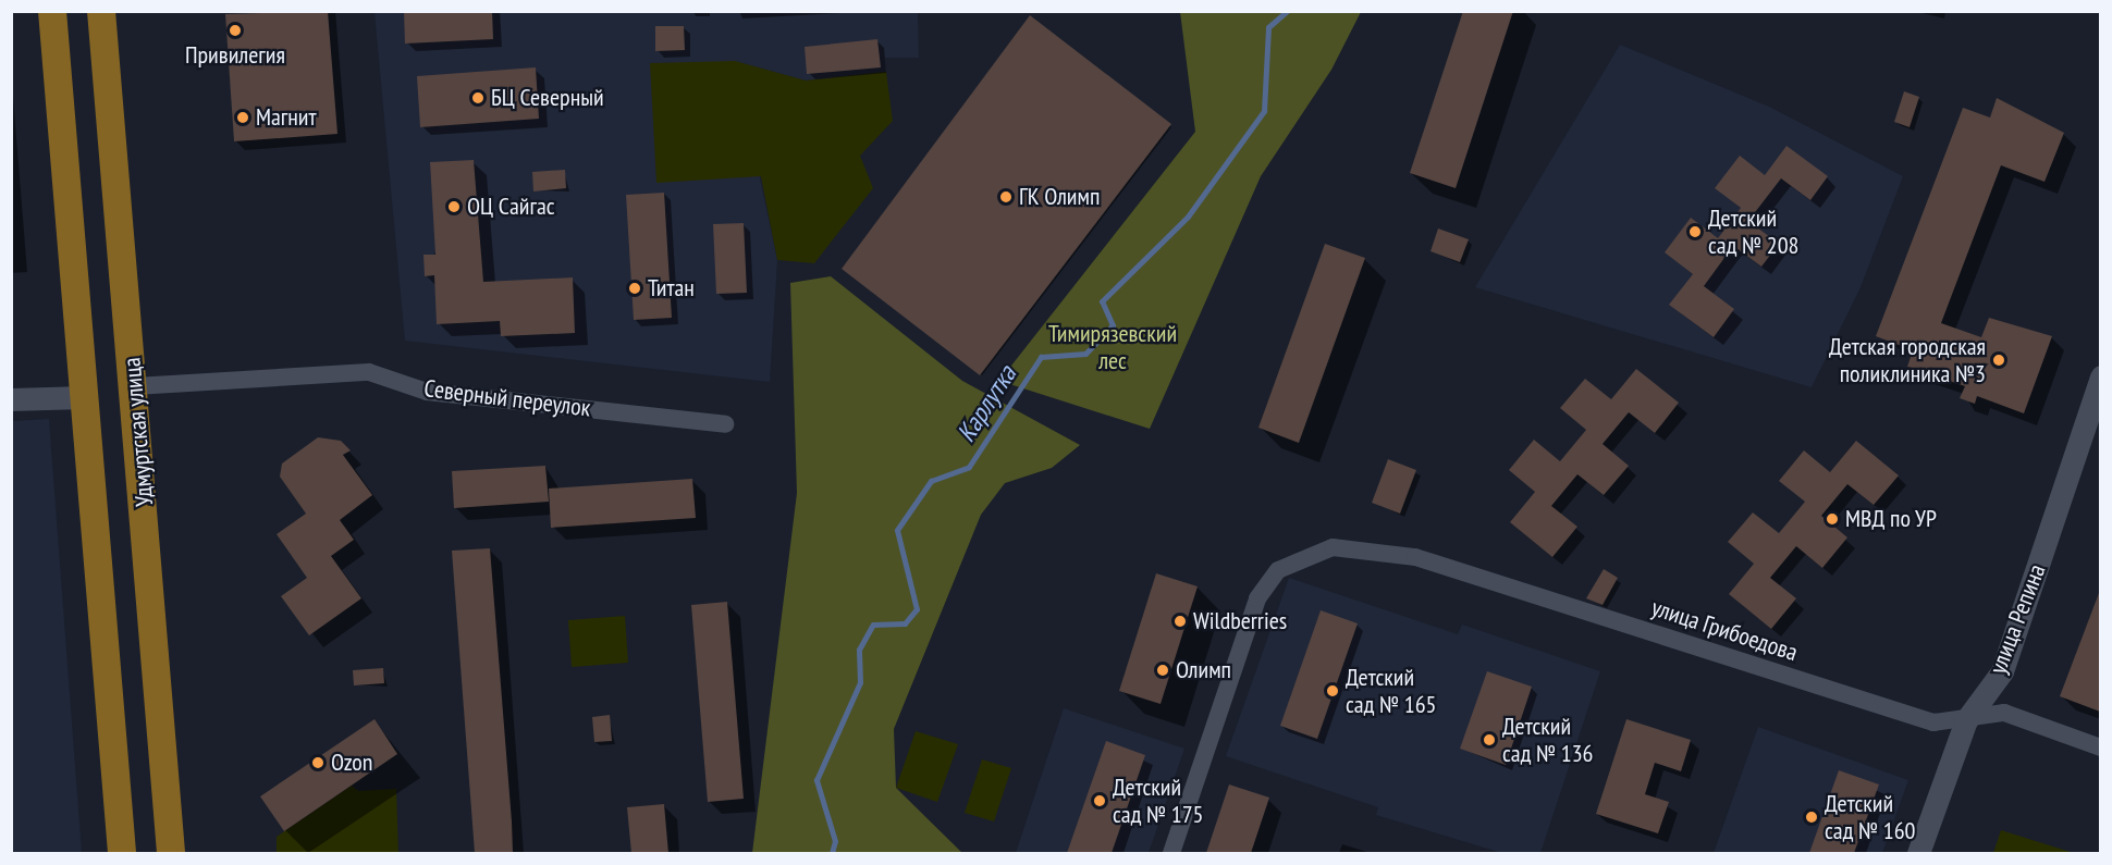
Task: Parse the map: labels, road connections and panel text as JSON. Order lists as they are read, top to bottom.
{
  "streets": {
    "main road": ["Удмуртская улица"],
    "street": ["Северный переулок", "улица Репина", "улица Грибоедова"]
  },
  "crossings": [
    ["Северный переулок", "Удмуртская улица"],
    ["улица Репина", "улица Грибоедова"]
  ],
  "water": ["Карлутка"],
  "parks": ["Тимирязевский лес"],
  "places": [
    "Привилегия",
    "БЦ Северный",
    "Магнит",
    "ГК Олимп",
    "ОЦ Сайгас",
    "Детский сад № 208",
    "Титан",
    "Детская городская поликлиника №3",
    "МВД по УР",
    "Wildberries",
    "Олимп",
    "Детский сад № 165",
    "Детский сад № 136",
    "Ozon",
    "Детский сад № 175",
    "Детский сад № 160"
  ]
}
